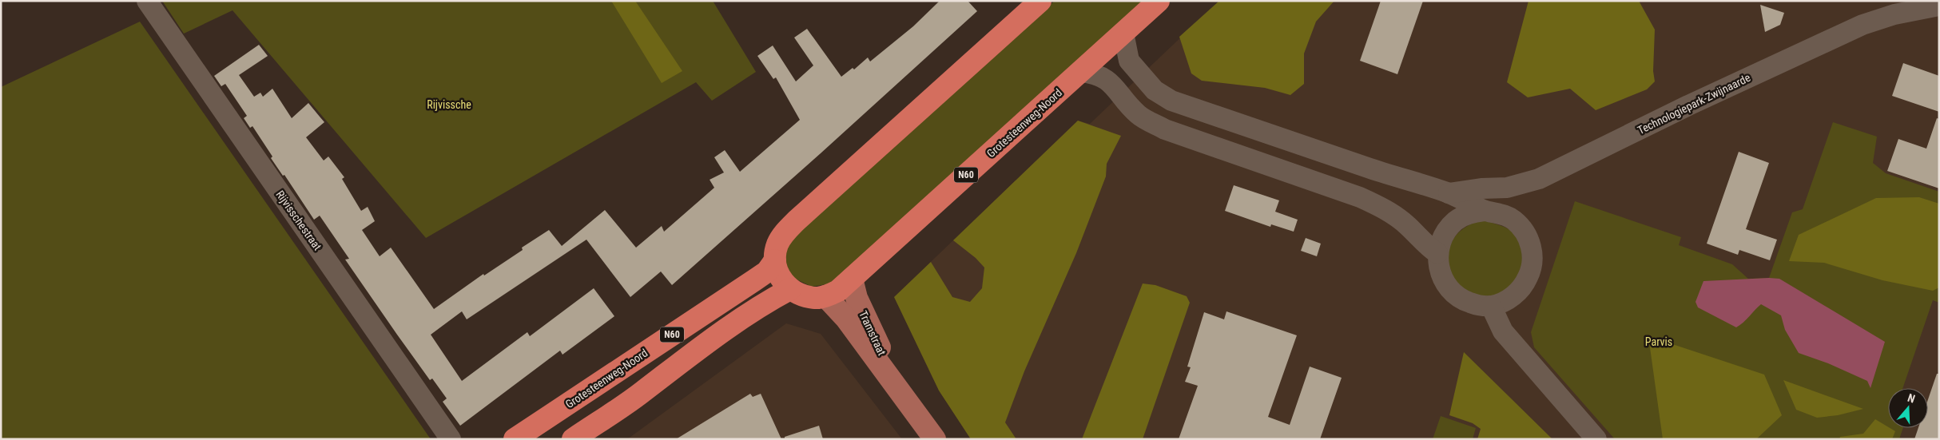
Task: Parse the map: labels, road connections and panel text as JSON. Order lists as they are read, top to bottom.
{
  "streets": {
    "highway": ["Grotesteenweg-Noord", "N60"],
    "main road": ["Tramstraat"],
    "street": ["Technologiepark-Zwijnaarde", "Rijvisschestraat"]
  },
  "crossings": [
    ["Technologiepark-Zwijnaarde", "Grotesteenweg-Noord"],
    ["Grotesteenweg-Noord", "Tramstraat"]
  ],
  "parks": ["Rijvissche", "Parvis"],
  "north": "top"
}
